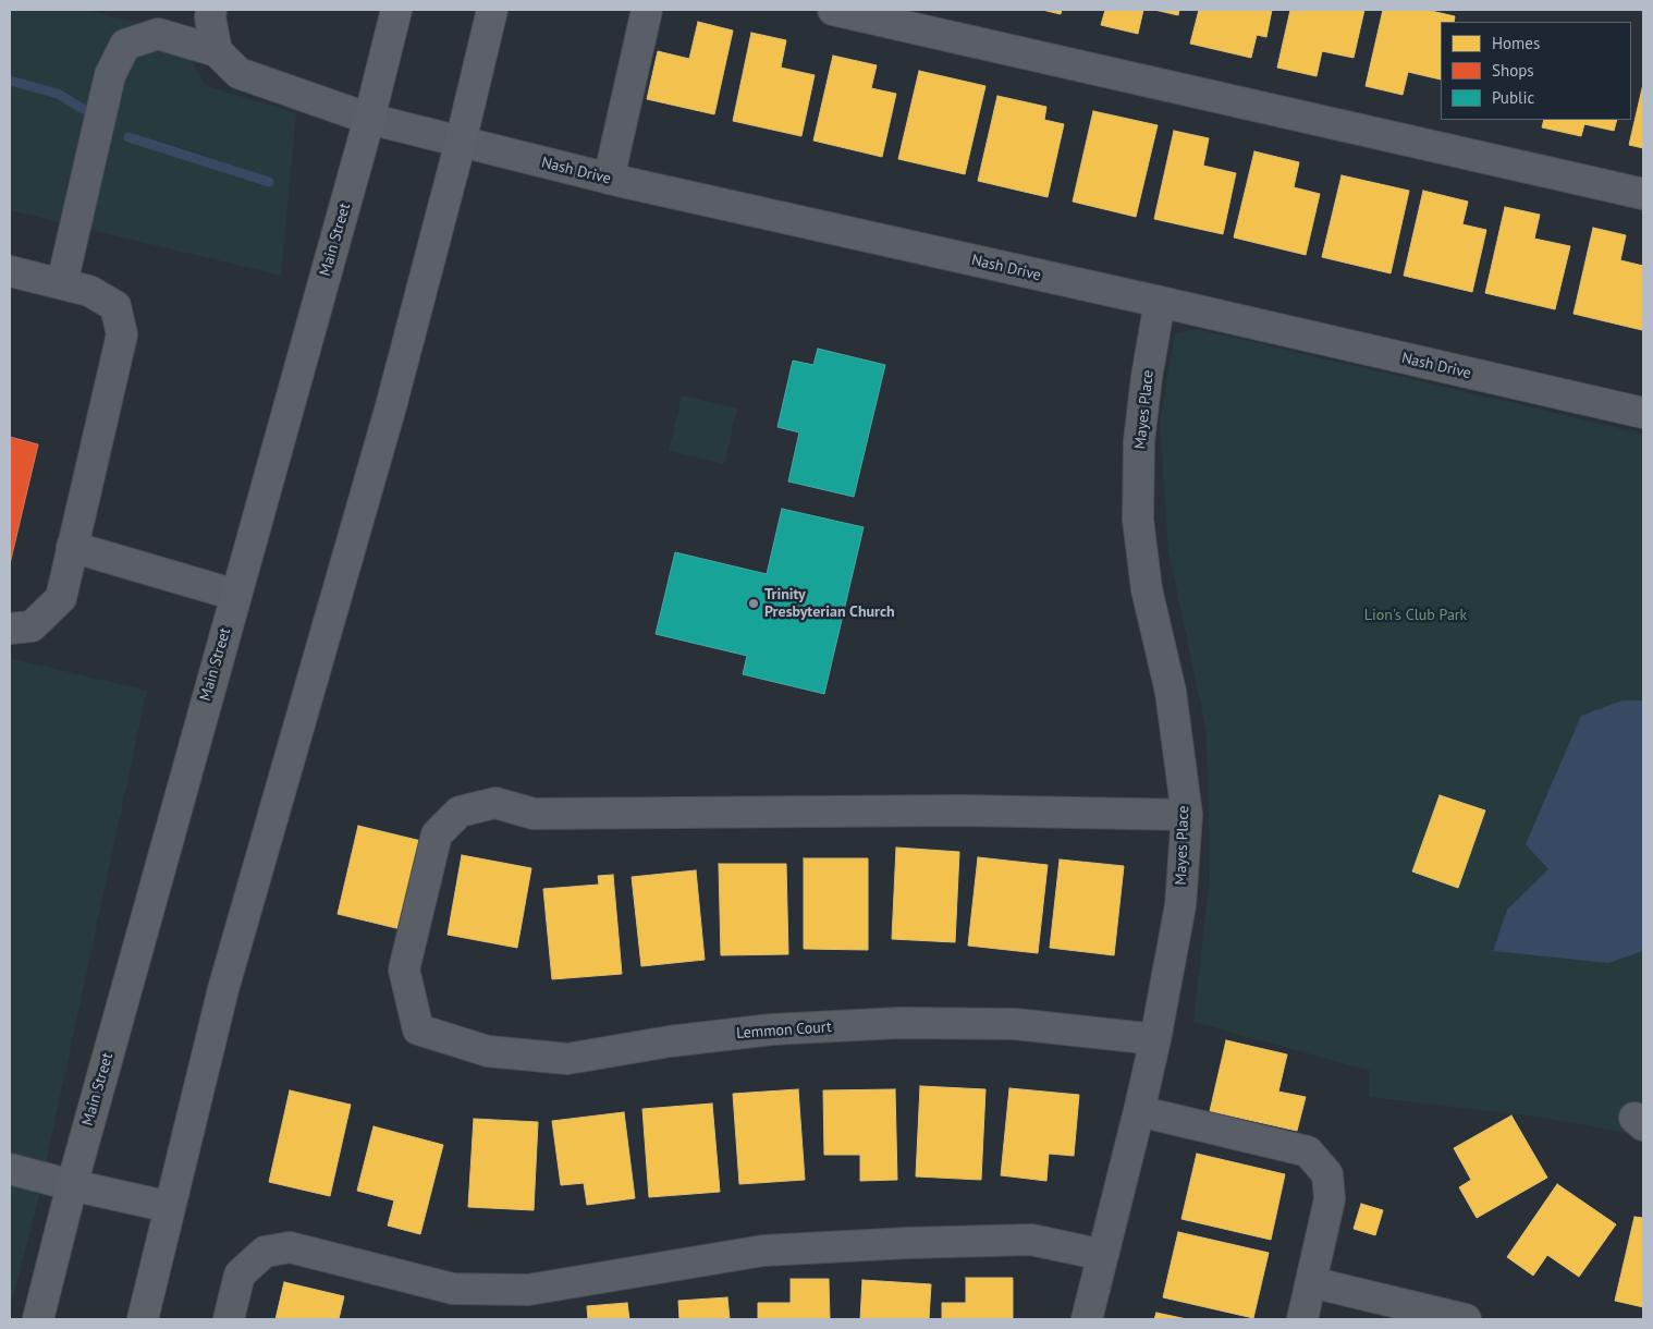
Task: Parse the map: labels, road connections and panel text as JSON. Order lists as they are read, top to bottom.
{
  "streets": {
    "main road": ["Main Street"],
    "street": ["Nash Drive", "Mayes Place", "Lemmon Court"]
  },
  "crossings": [
    ["Nash Drive", "Main Street"],
    ["Nash Drive", "Mayes Place"],
    ["Mayes Place", "Lemmon Court"]
  ],
  "parks": ["Lion's Club Park"],
  "places": ["Trinity Presbyterian Church"],
  "legend": ["Homes", "Shops", "Public"]
}
